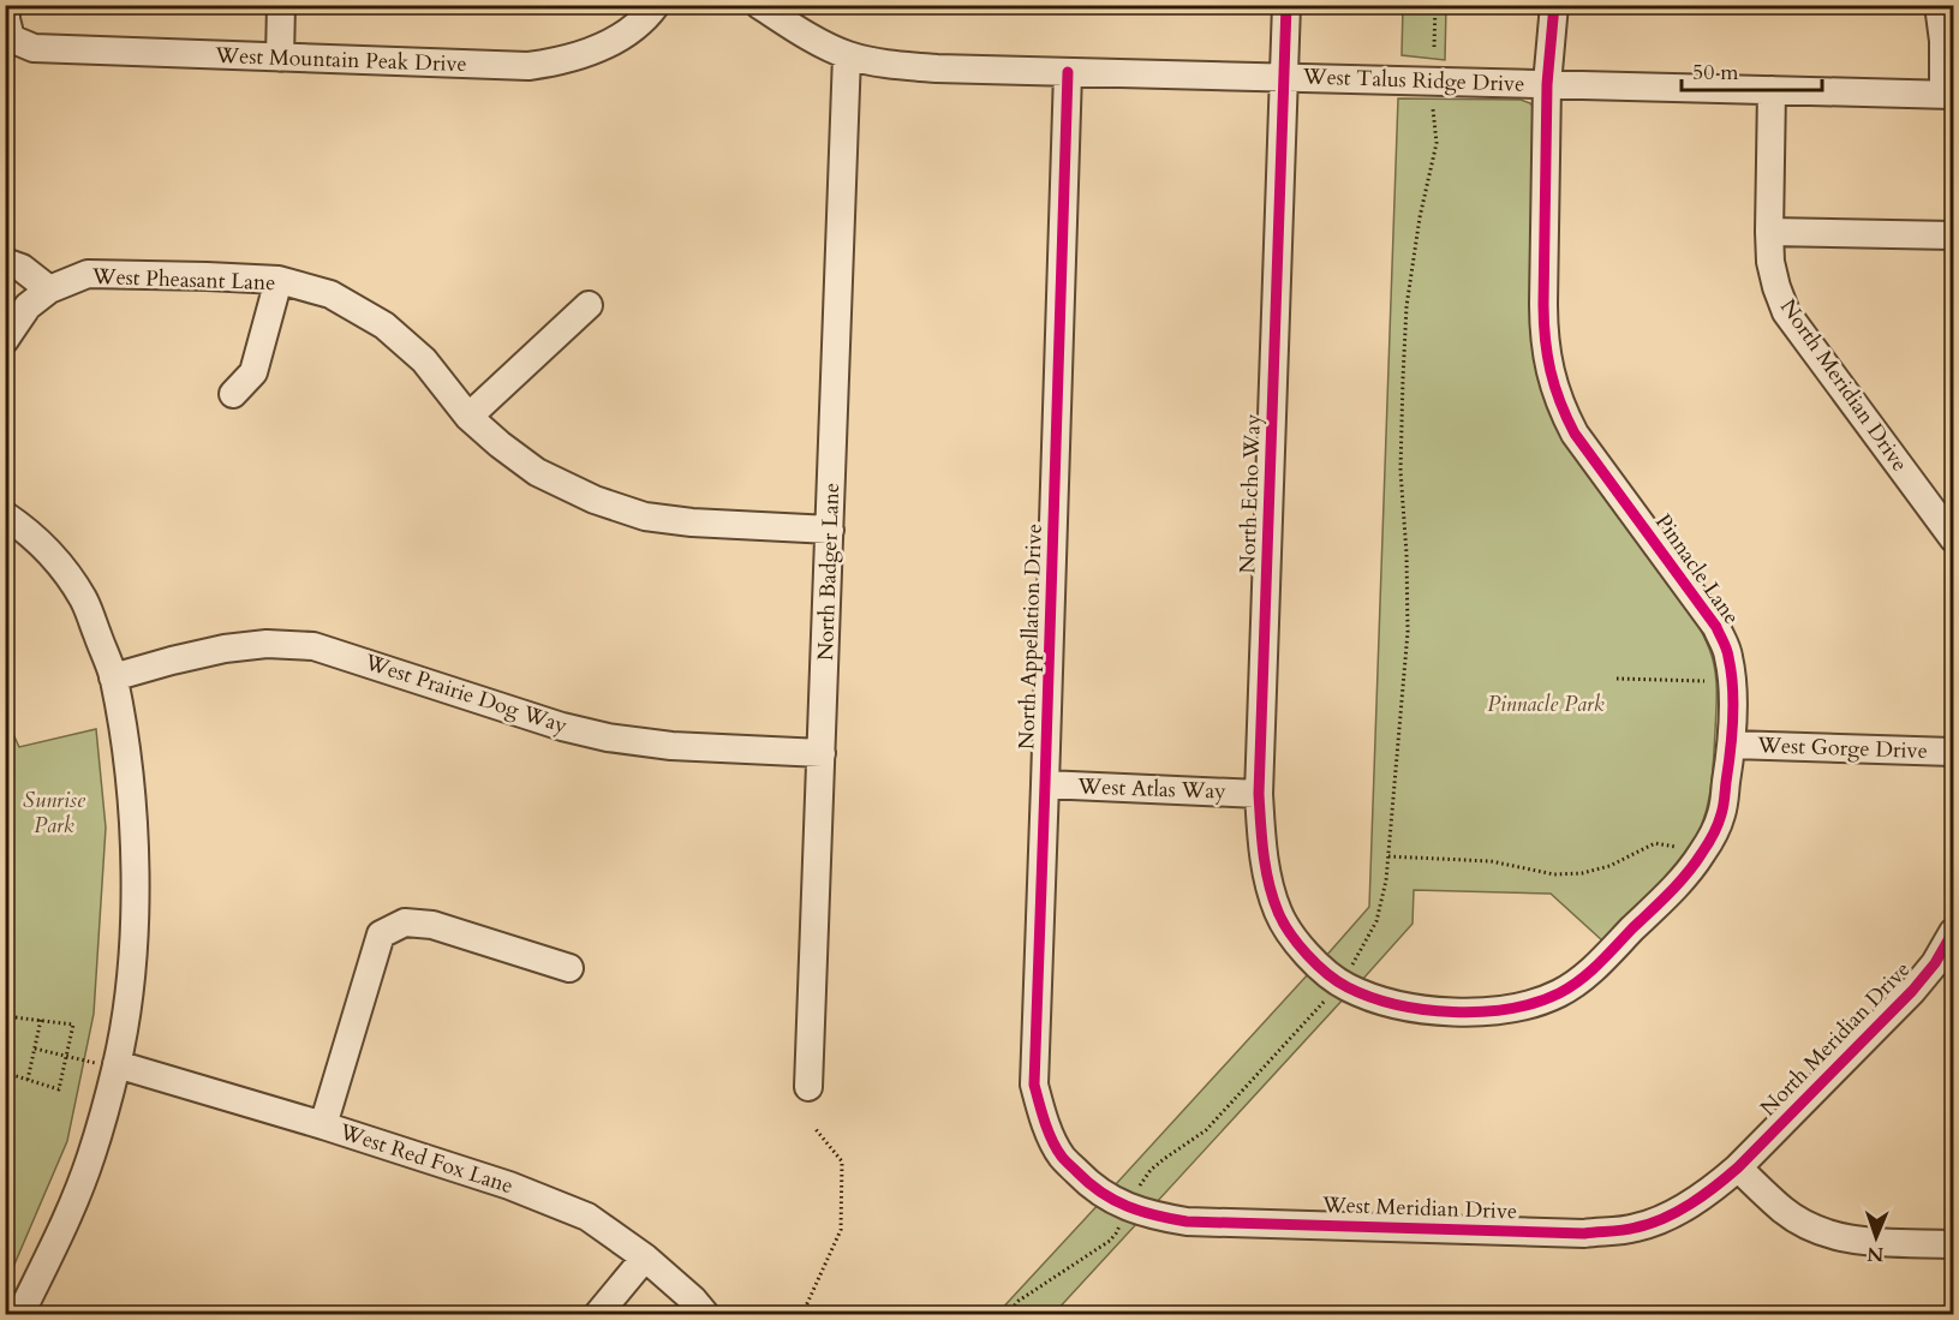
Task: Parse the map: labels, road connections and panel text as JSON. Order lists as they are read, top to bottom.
{
  "streets": {
    "street": [
      "West Mountain Peak Drive",
      "West Talus Ridge Drive",
      "West Pheasant Lane",
      "North Meridian Drive",
      "North Echo Way",
      "Pinnacle Lane",
      "North Badger Lane",
      "North Appellation Drive",
      "West Prairie Dog Way",
      "West Gorge Drive",
      "West Atlas Way",
      "West Red Fox Lane",
      "West Meridian Drive"
    ]
  },
  "crossings": [
    ["West Talus Ridge Drive", "North Meridian Drive"],
    ["West Talus Ridge Drive", "North Echo Way"],
    ["West Talus Ridge Drive", "Pinnacle Lane"],
    ["West Talus Ridge Drive", "North Badger Lane"],
    ["West Talus Ridge Drive", "North Appellation Drive"],
    ["West Pheasant Lane", "North Badger Lane"],
    ["North Meridian Drive", "West Meridian Drive"],
    ["North Echo Way", "Pinnacle Lane"],
    ["North Echo Way", "West Atlas Way"],
    ["Pinnacle Lane", "West Gorge Drive"],
    ["North Badger Lane", "West Prairie Dog Way"],
    ["North Appellation Drive", "West Atlas Way"],
    ["North Appellation Drive", "West Meridian Drive"]
  ],
  "parks": ["Pinnacle Park", "Sunrise Park"],
  "scale_bar": "50 m",
  "north": "bottom"
}
